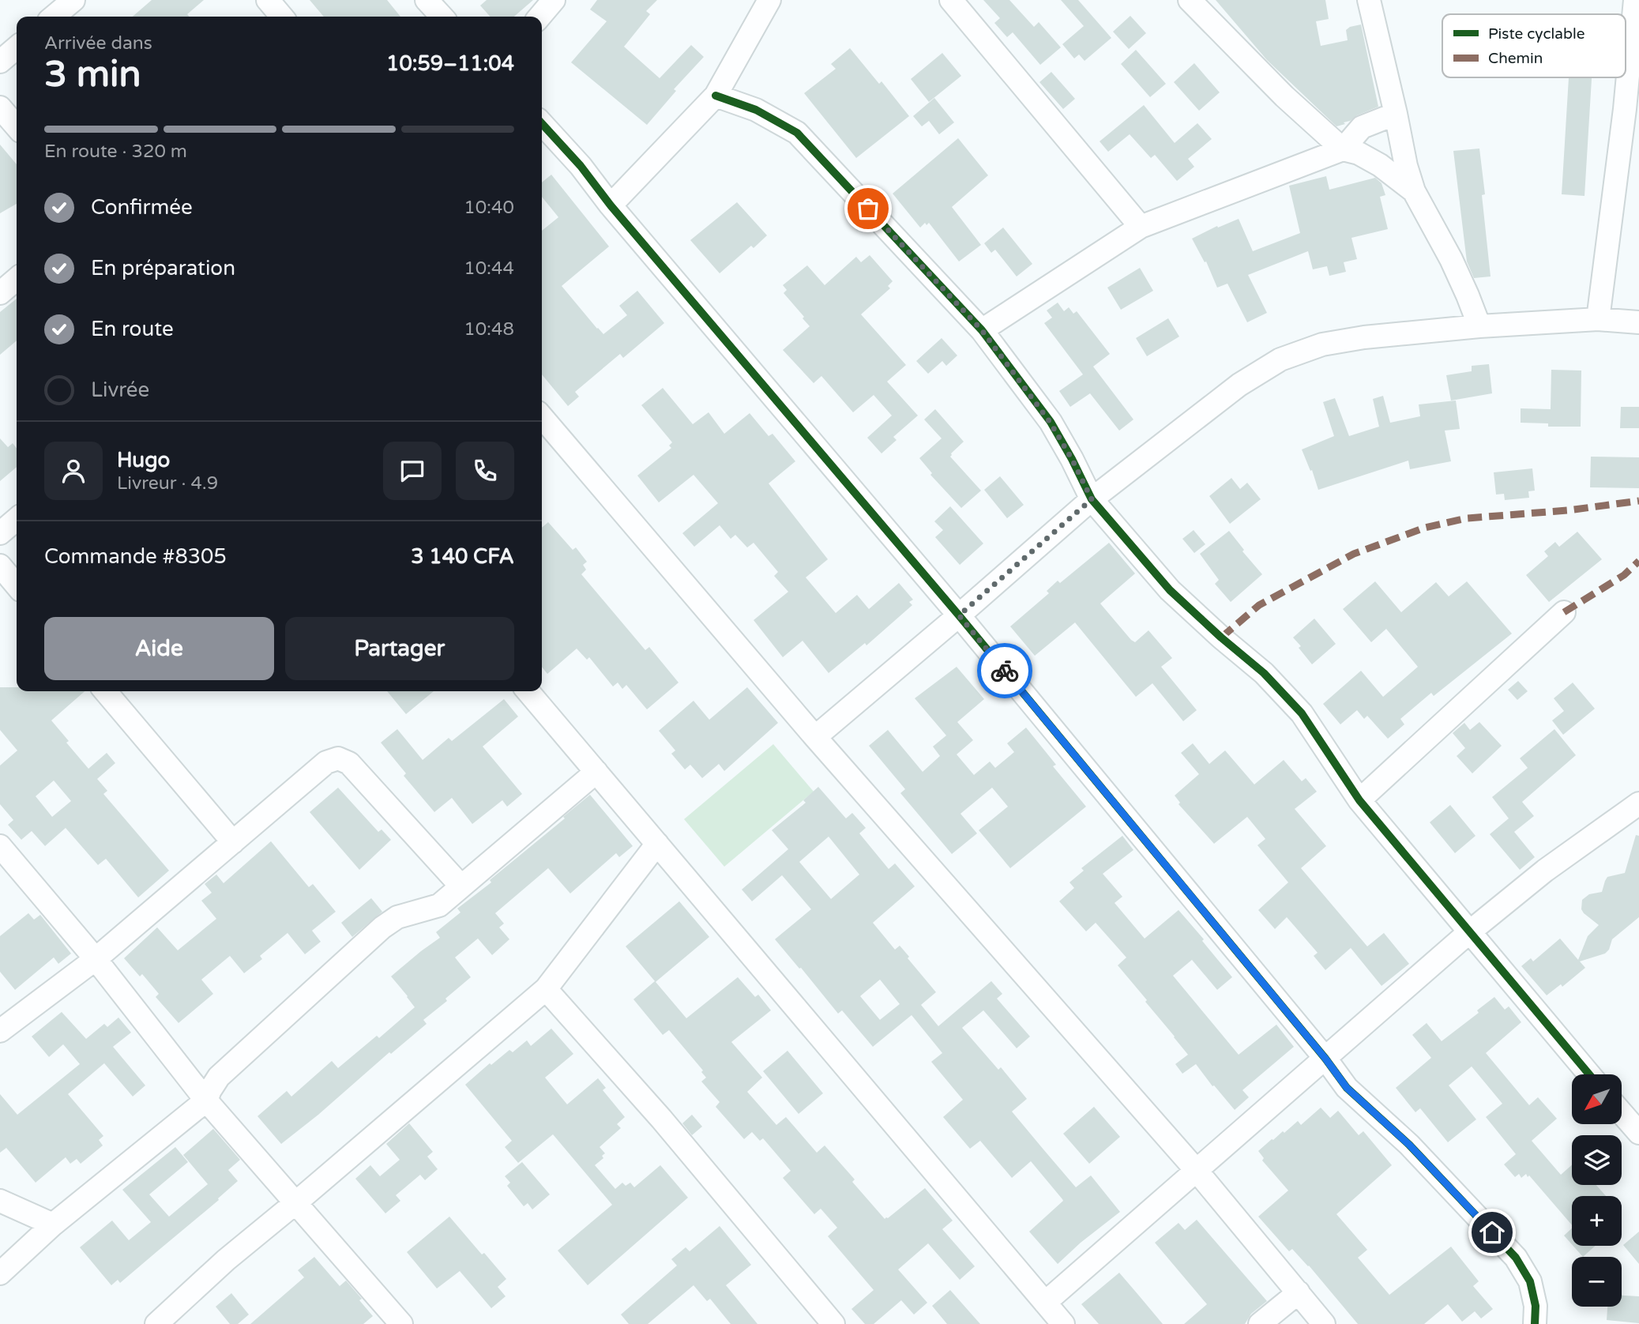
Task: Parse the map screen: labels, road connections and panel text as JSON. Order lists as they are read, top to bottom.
{
  "legend": ["Piste cyclable", "Chemin"],
  "north": "bottom left",
  "page": {
    "heading": ["3 min", "Arrivée dans", "10:59–11:04"],
    "panel": [
      "Hugo",
      "Livreur · 4.9",
      "Commande #8305",
      "3 140 CFA"
    ],
    "bar": "En route · 320 m",
    "list": [
      ["Confirmée", "10:40"],
      ["En préparation", "10:44"],
      ["En route", "10:48"],
      "Livrée"
    ],
    "buttons": ["Aide", "Partager"],
    "map_buttons": ["+", "−"]
  }
}
